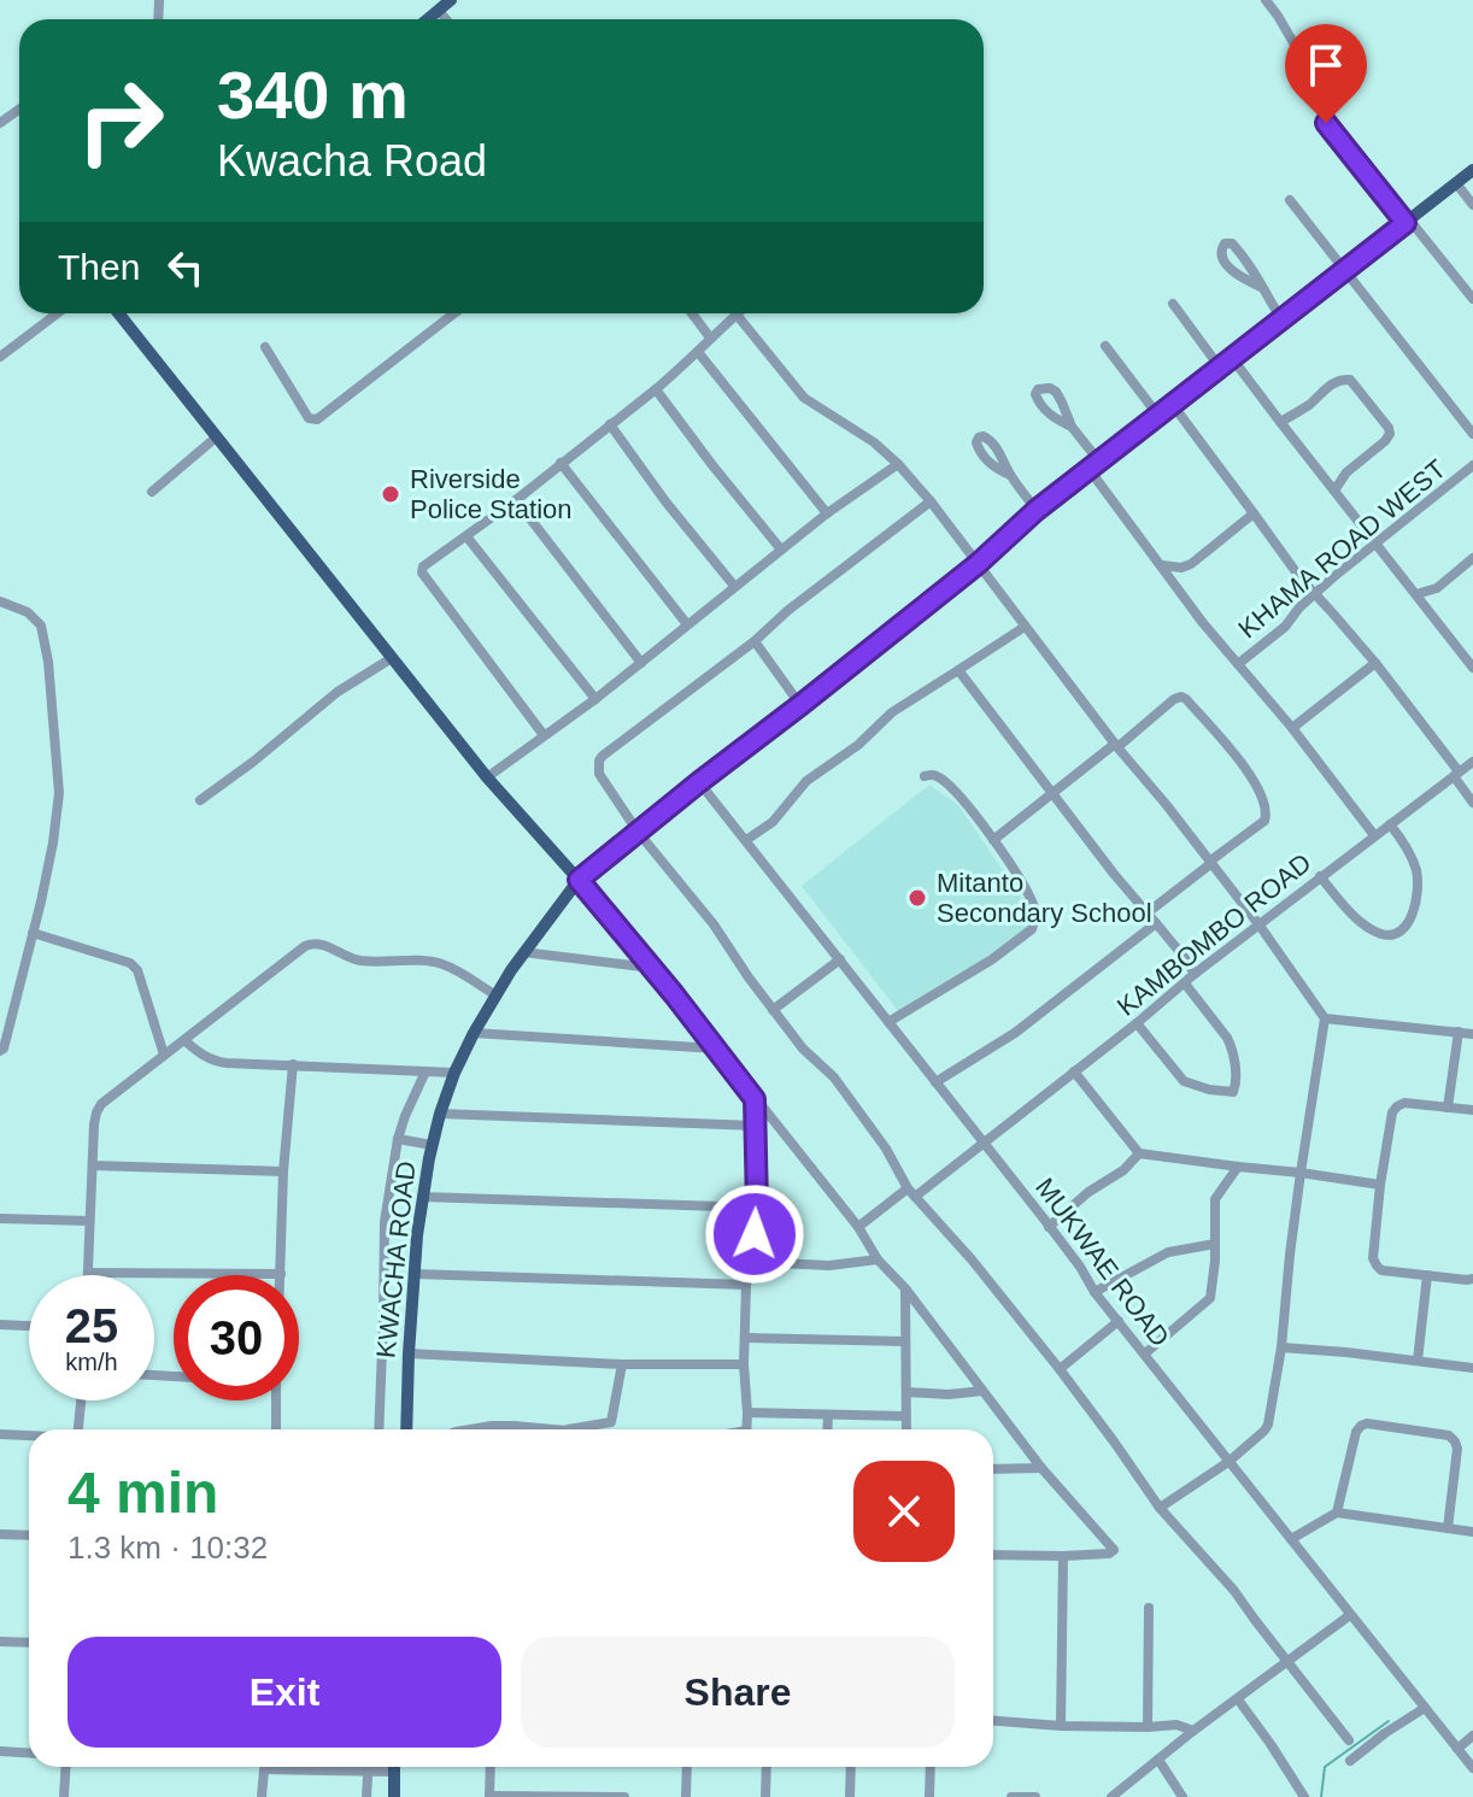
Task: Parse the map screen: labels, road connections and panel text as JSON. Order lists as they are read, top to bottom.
{
  "streets": {
    "main road": ["KWACHA ROAD"],
    "street": ["KHAMA ROAD WEST", "KAMBOMBO ROAD", "MUKWAE ROAD"]
  },
  "crossings": [
    ["KAMBOMBO ROAD", "MUKWAE ROAD"],
    ["KWACHA ROAD", "MUKWAE ROAD"]
  ],
  "places": ["Riverside Police Station", "Mitanto Secondary School"],
  "page": {
    "turn": ["340 m", "Kwacha Road"],
    "then": "Then",
    "speed": "25 km/h",
    "limit": "30",
    "heading": ["4 min", "1.3 km · 10:32"],
    "buttons": ["Exit", "Share"]
  }
}
